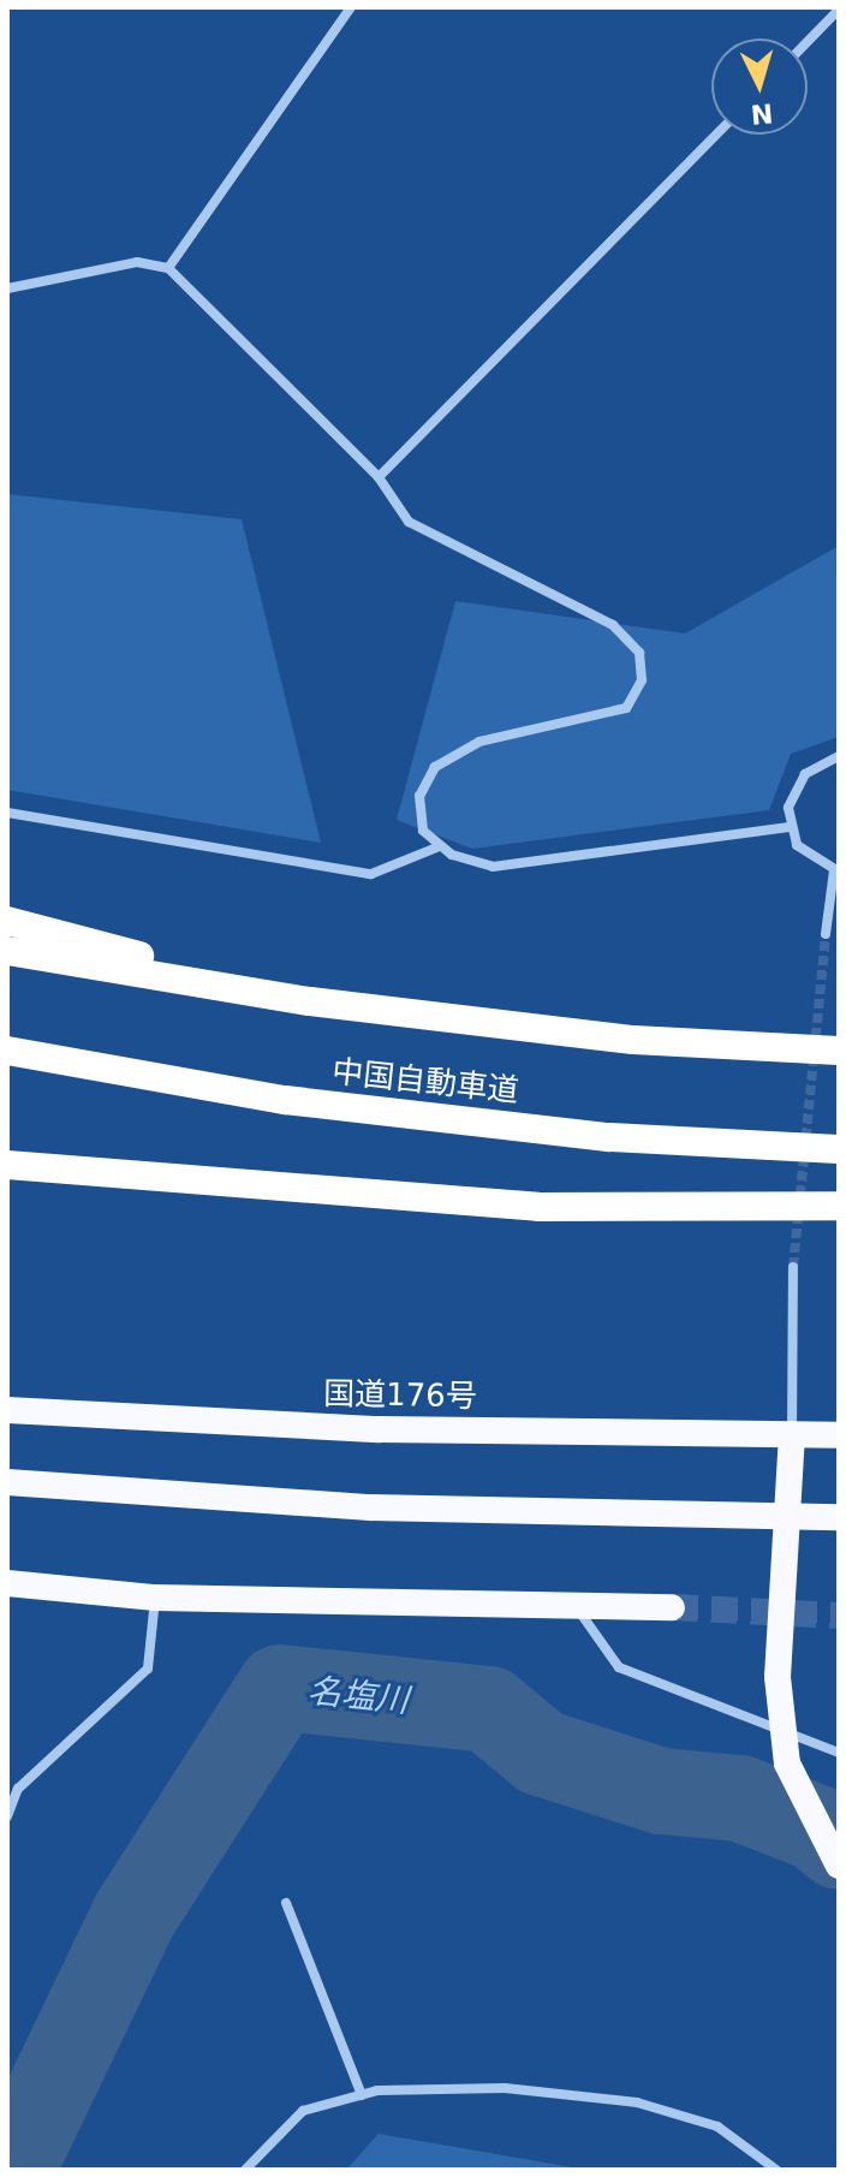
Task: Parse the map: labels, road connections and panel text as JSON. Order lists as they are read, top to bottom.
{
  "streets": {
    "highway": ["中国自動車道", "国道176号"]
  },
  "water": ["名塩川"],
  "north": "bottom"
}
